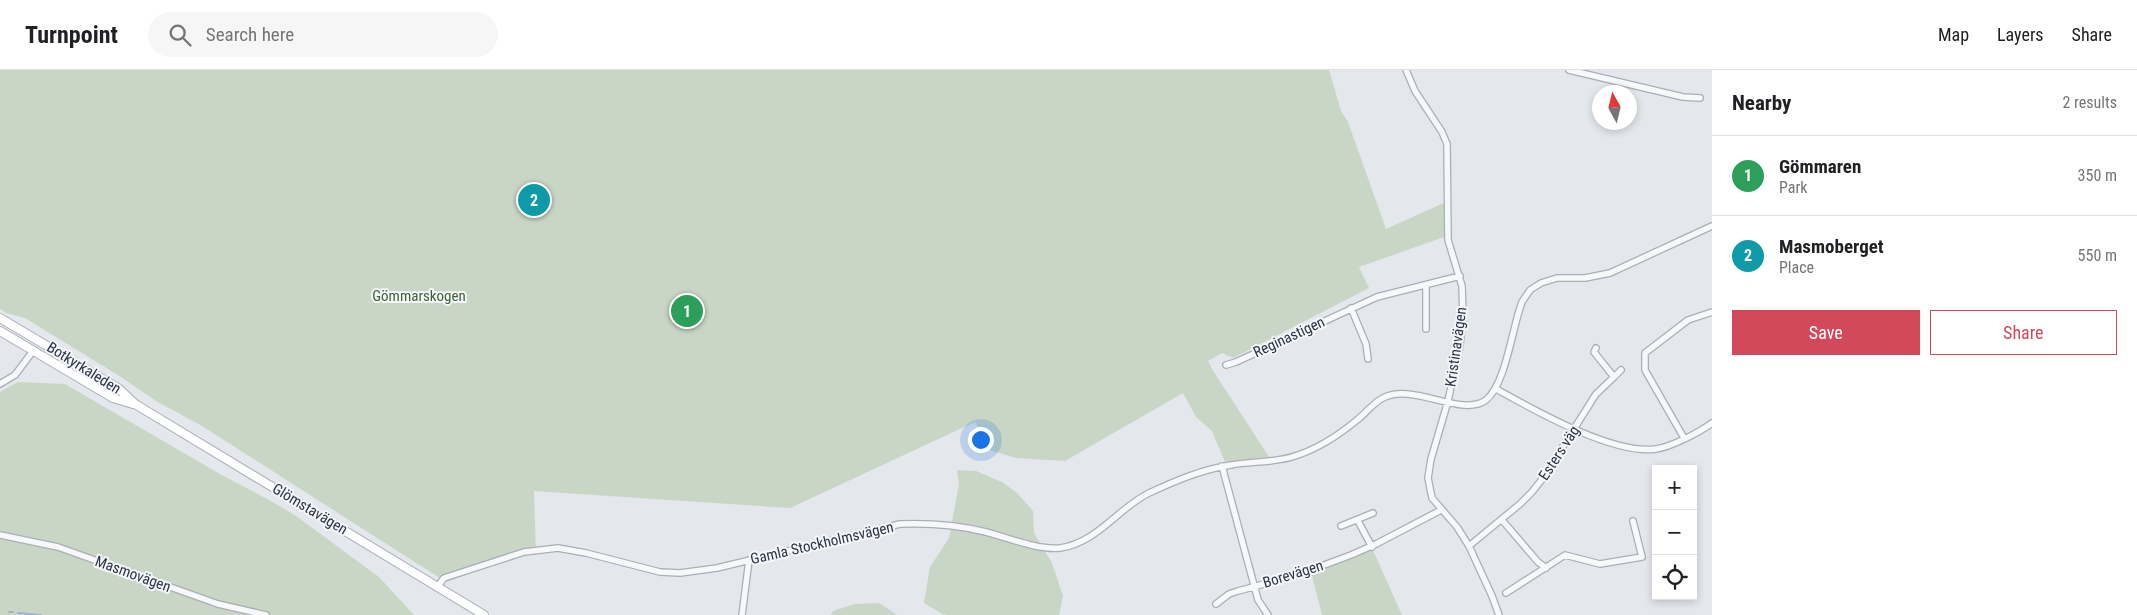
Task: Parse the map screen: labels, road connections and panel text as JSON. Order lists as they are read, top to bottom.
{
  "streets": {
    "main road": ["Botkyrkaleden", "Glömstavägen"],
    "street": [
      "Reginastigen",
      "Kristinavägen",
      "Esters väg",
      "Gamla Stockholmsvägen",
      "Masmovägen",
      "Borevägen"
    ]
  },
  "crossings": [
    ["Reginastigen", "Kristinavägen"],
    ["Kristinavägen", "Esters väg"],
    ["Kristinavägen", "Gamla Stockholmsvägen"],
    ["Kristinavägen", "Borevägen"],
    ["Botkyrkaleden", "Glömstavägen"],
    ["Glömstavägen", "Gamla Stockholmsvägen"]
  ],
  "parks": ["Gömmarskogen"],
  "north": "top",
  "page": {
    "header": "Turnpoint",
    "search": "Search here",
    "nav": ["Map", "Layers", "Share"],
    "heading": ["Nearby", "2 results"],
    "list": [
      {
        "mark": "1",
        "name": "Gömmaren",
        "note": "Park",
        "value": "350 m"
      },
      {
        "mark": "2",
        "name": "Masmoberget",
        "note": "Place",
        "value": "550 m"
      }
    ],
    "pins": ["2", "1"],
    "buttons": ["Save", "Share"],
    "map_buttons": ["+", "−"]
  }
}
